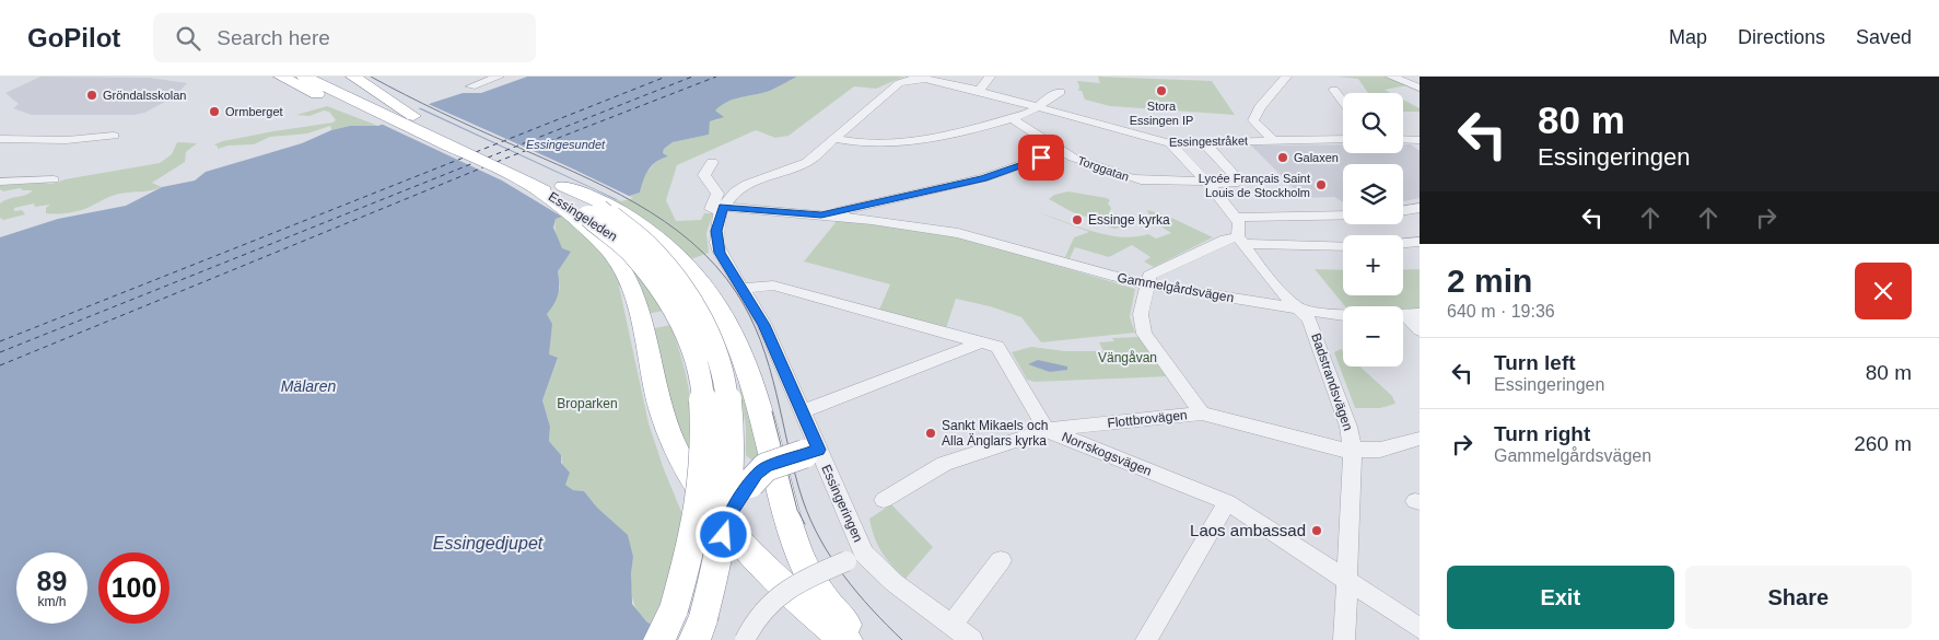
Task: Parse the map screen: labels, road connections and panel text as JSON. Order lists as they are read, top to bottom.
{
  "streets": {
    "highway": ["Essingeleden"],
    "street": [
      "Essingestråket",
      "Torggatan",
      "Gammelgårdsvägen",
      "Badstrandsvägen",
      "Flottbrovägen",
      "Norrskogsvägen",
      "Essingeringen"
    ]
  },
  "crossings": [
    ["Essingestråket", "Torggatan"],
    ["Gammelgårdsvägen", "Badstrandsvägen"],
    ["Gammelgårdsvägen", "Essingeringen"],
    ["Badstrandsvägen", "Flottbrovägen"],
    ["Badstrandsvägen", "Norrskogsvägen"],
    ["Flottbrovägen", "Norrskogsvägen"],
    ["Norrskogsvägen", "Essingeringen"]
  ],
  "water": ["Essingesundet", "Mälaren", "Essingedjupet"],
  "parks": ["Vängåvan", "Broparken"],
  "places": [
    "Stora Essingen IP",
    "Gröndalsskolan",
    "Ormberget",
    "Galaxen",
    "Lycée Français Saint Louis de Stockholm",
    "Essinge kyrka",
    "Sankt Mikaels och Alla Änglars kyrka",
    "Laos ambassad"
  ],
  "page": {
    "header": "GoPilot",
    "search": "Search here",
    "nav": ["Map", "Directions", "Saved"],
    "turn": ["80 m", "Essingeringen"],
    "map_buttons": ["+", "−"],
    "heading": ["2 min", "640 m · 19:36"],
    "list": [
      {
        "name": "Turn left",
        "note": "Essingeringen",
        "value": "80 m"
      },
      {
        "name": "Turn right",
        "note": "Gammelgårdsvägen",
        "value": "260 m"
      }
    ],
    "speed": "89 km/h",
    "limit": "100",
    "buttons": ["Exit", "Share"]
  }
}
